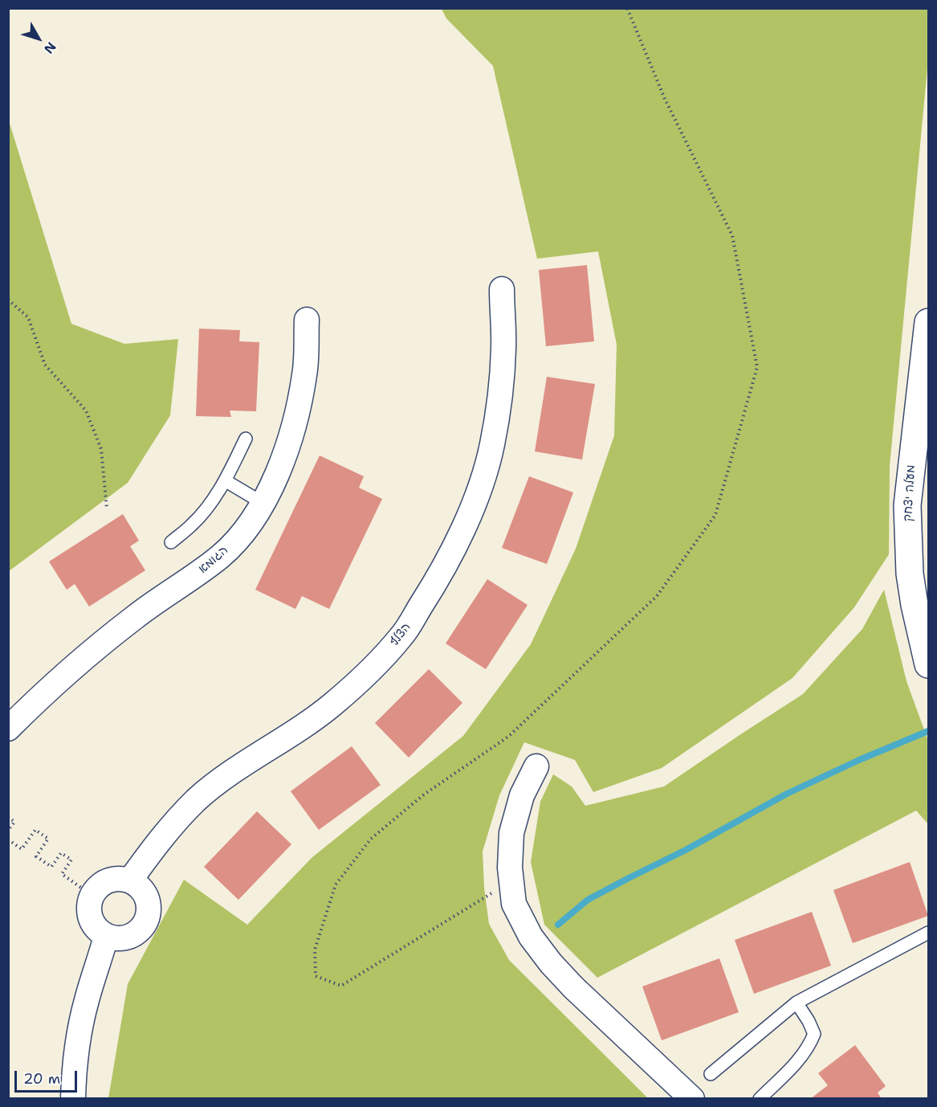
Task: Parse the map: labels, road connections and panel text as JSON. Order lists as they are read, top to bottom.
{
  "streets": {
    "street": ["מעלה יצחק", "הגומא", "הצלף"]
  },
  "scale_bar": "20 m",
  "north": "bottom right"
}
